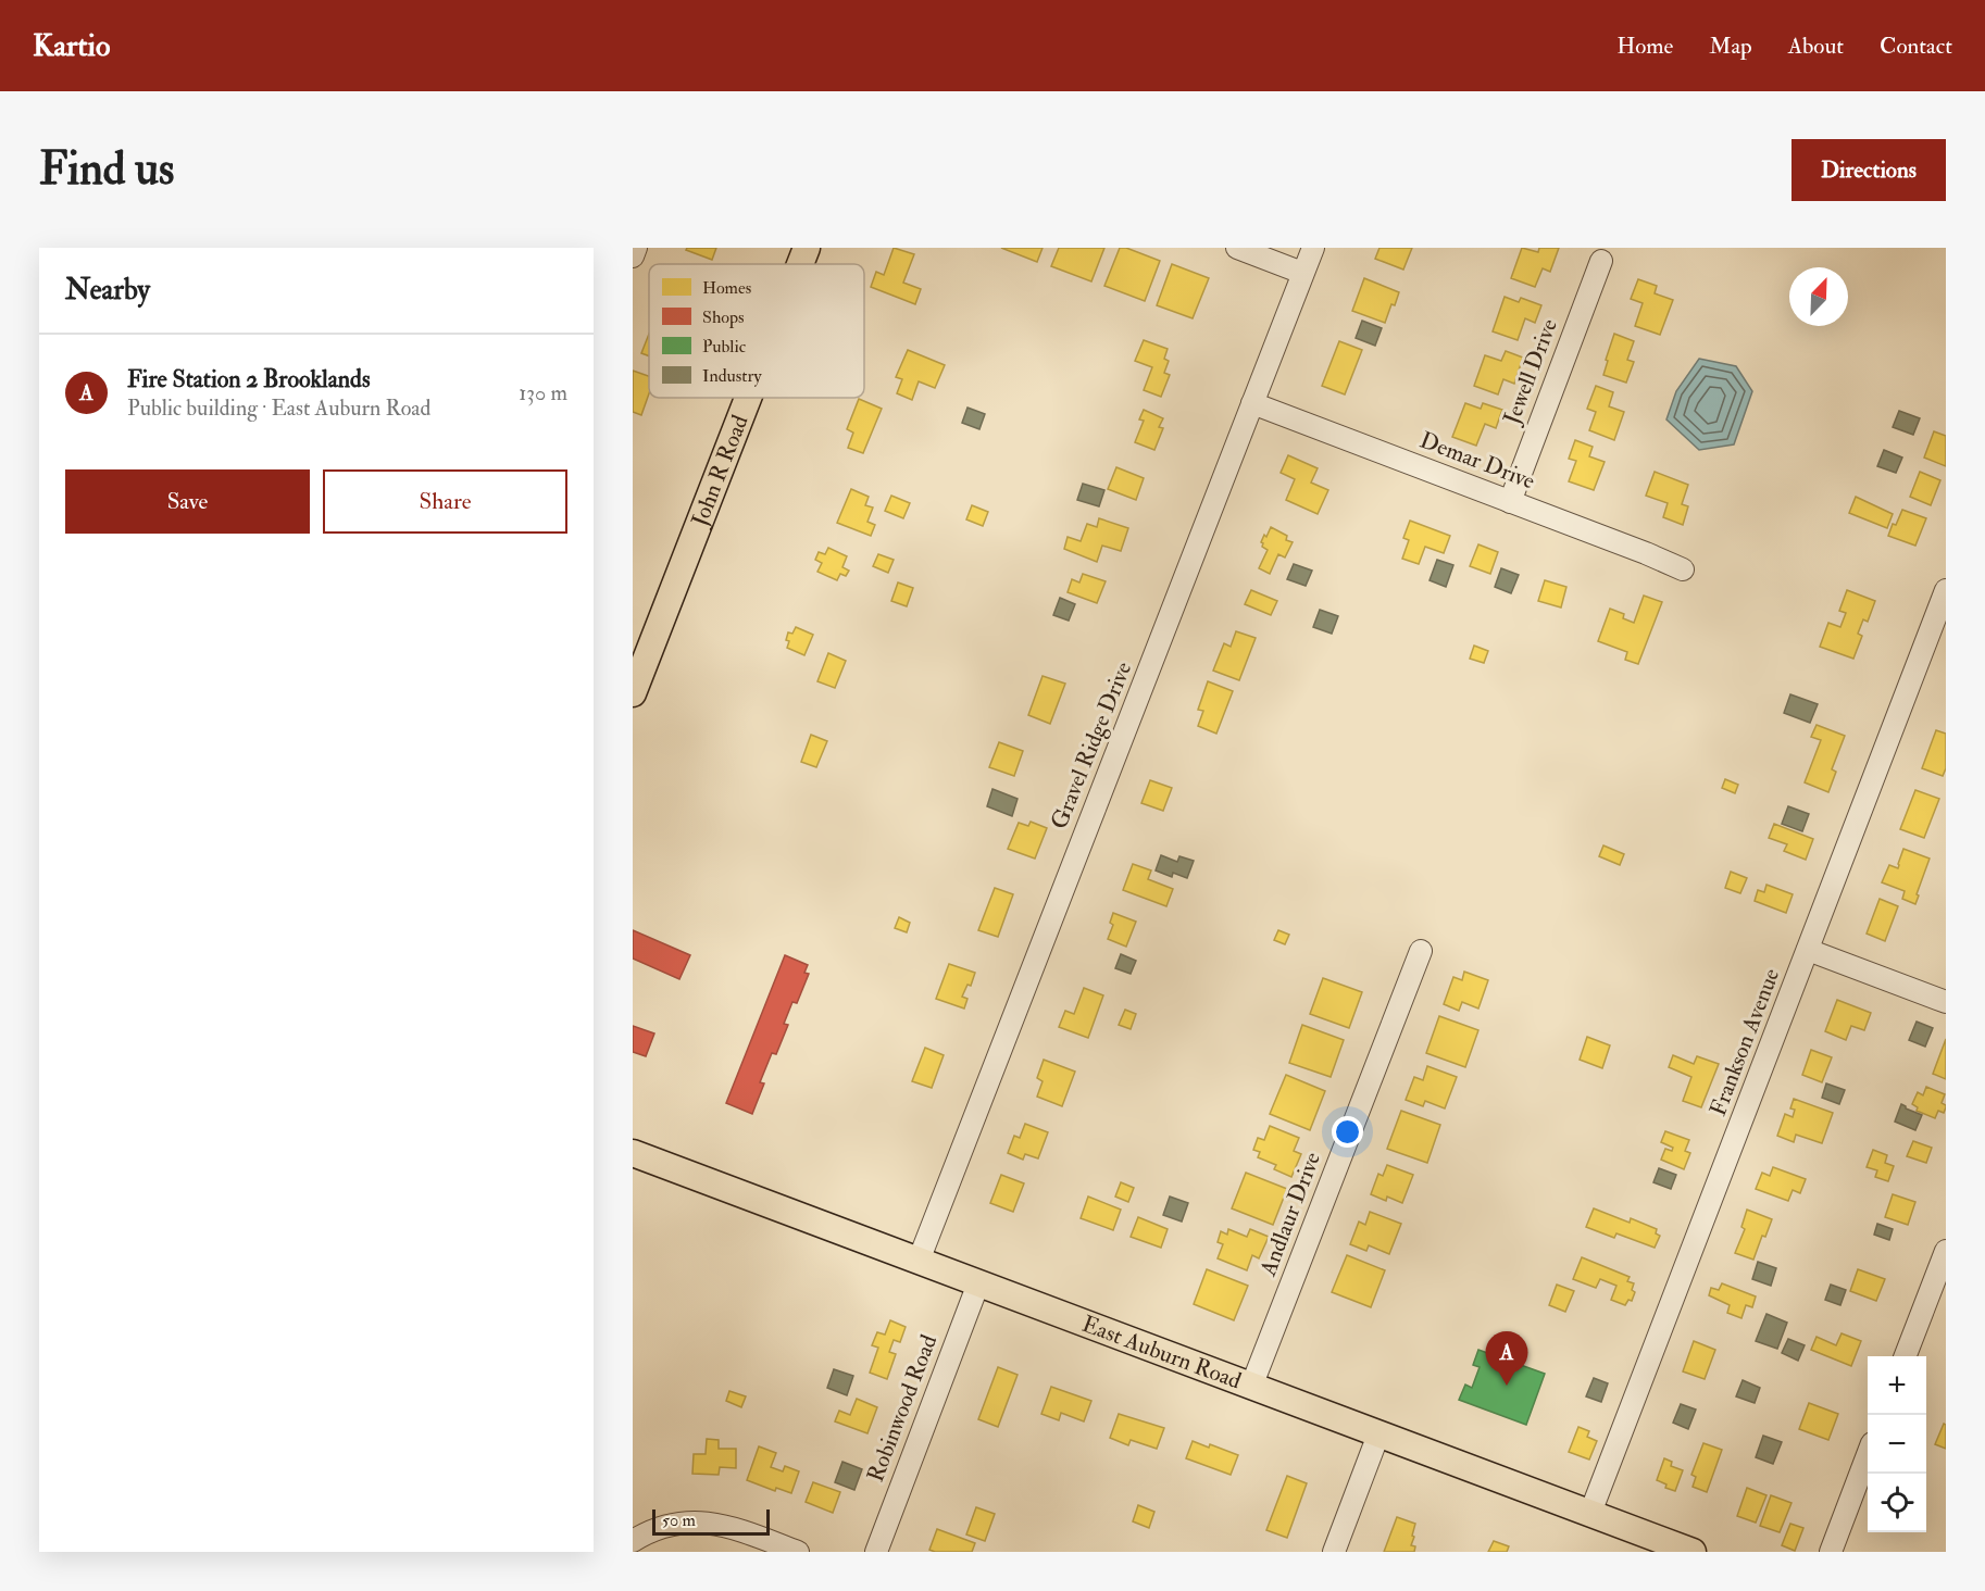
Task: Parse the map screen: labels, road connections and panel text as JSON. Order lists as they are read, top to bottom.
{
  "streets": {
    "main road": ["John R Road", "East Auburn Road"],
    "street": [
      "Jewell Drive",
      "Demar Drive",
      "Gravel Ridge Drive",
      "Frankson Avenue",
      "Andlaur Drive",
      "Robinwood Road"
    ]
  },
  "crossings": [
    ["Jewell Drive", "Demar Drive"],
    ["Demar Drive", "Gravel Ridge Drive"],
    ["Gravel Ridge Drive", "East Auburn Road"],
    ["Frankson Avenue", "East Auburn Road"],
    ["Andlaur Drive", "East Auburn Road"],
    ["East Auburn Road", "Robinwood Road"]
  ],
  "legend": [
    "Homes",
    "Shops",
    "Public",
    "Industry"
  ],
  "scale_bar": "50 m",
  "north": "top right",
  "page": {
    "header": "Kartio",
    "nav": [
      "Home",
      "Map",
      "About",
      "Contact"
    ],
    "buttons": [
      "Directions",
      ["Save", "Share"]
    ],
    "title": "Find us",
    "heading": "Nearby",
    "list": [
      {
        "mark": "A",
        "name": "Fire Station 2 Brooklands",
        "note": "Public building · East Auburn Road",
        "value": "130 m"
      }
    ],
    "pins": "A",
    "map_buttons": ["+", "−"],
    "scale": "50 m"
  }
}
